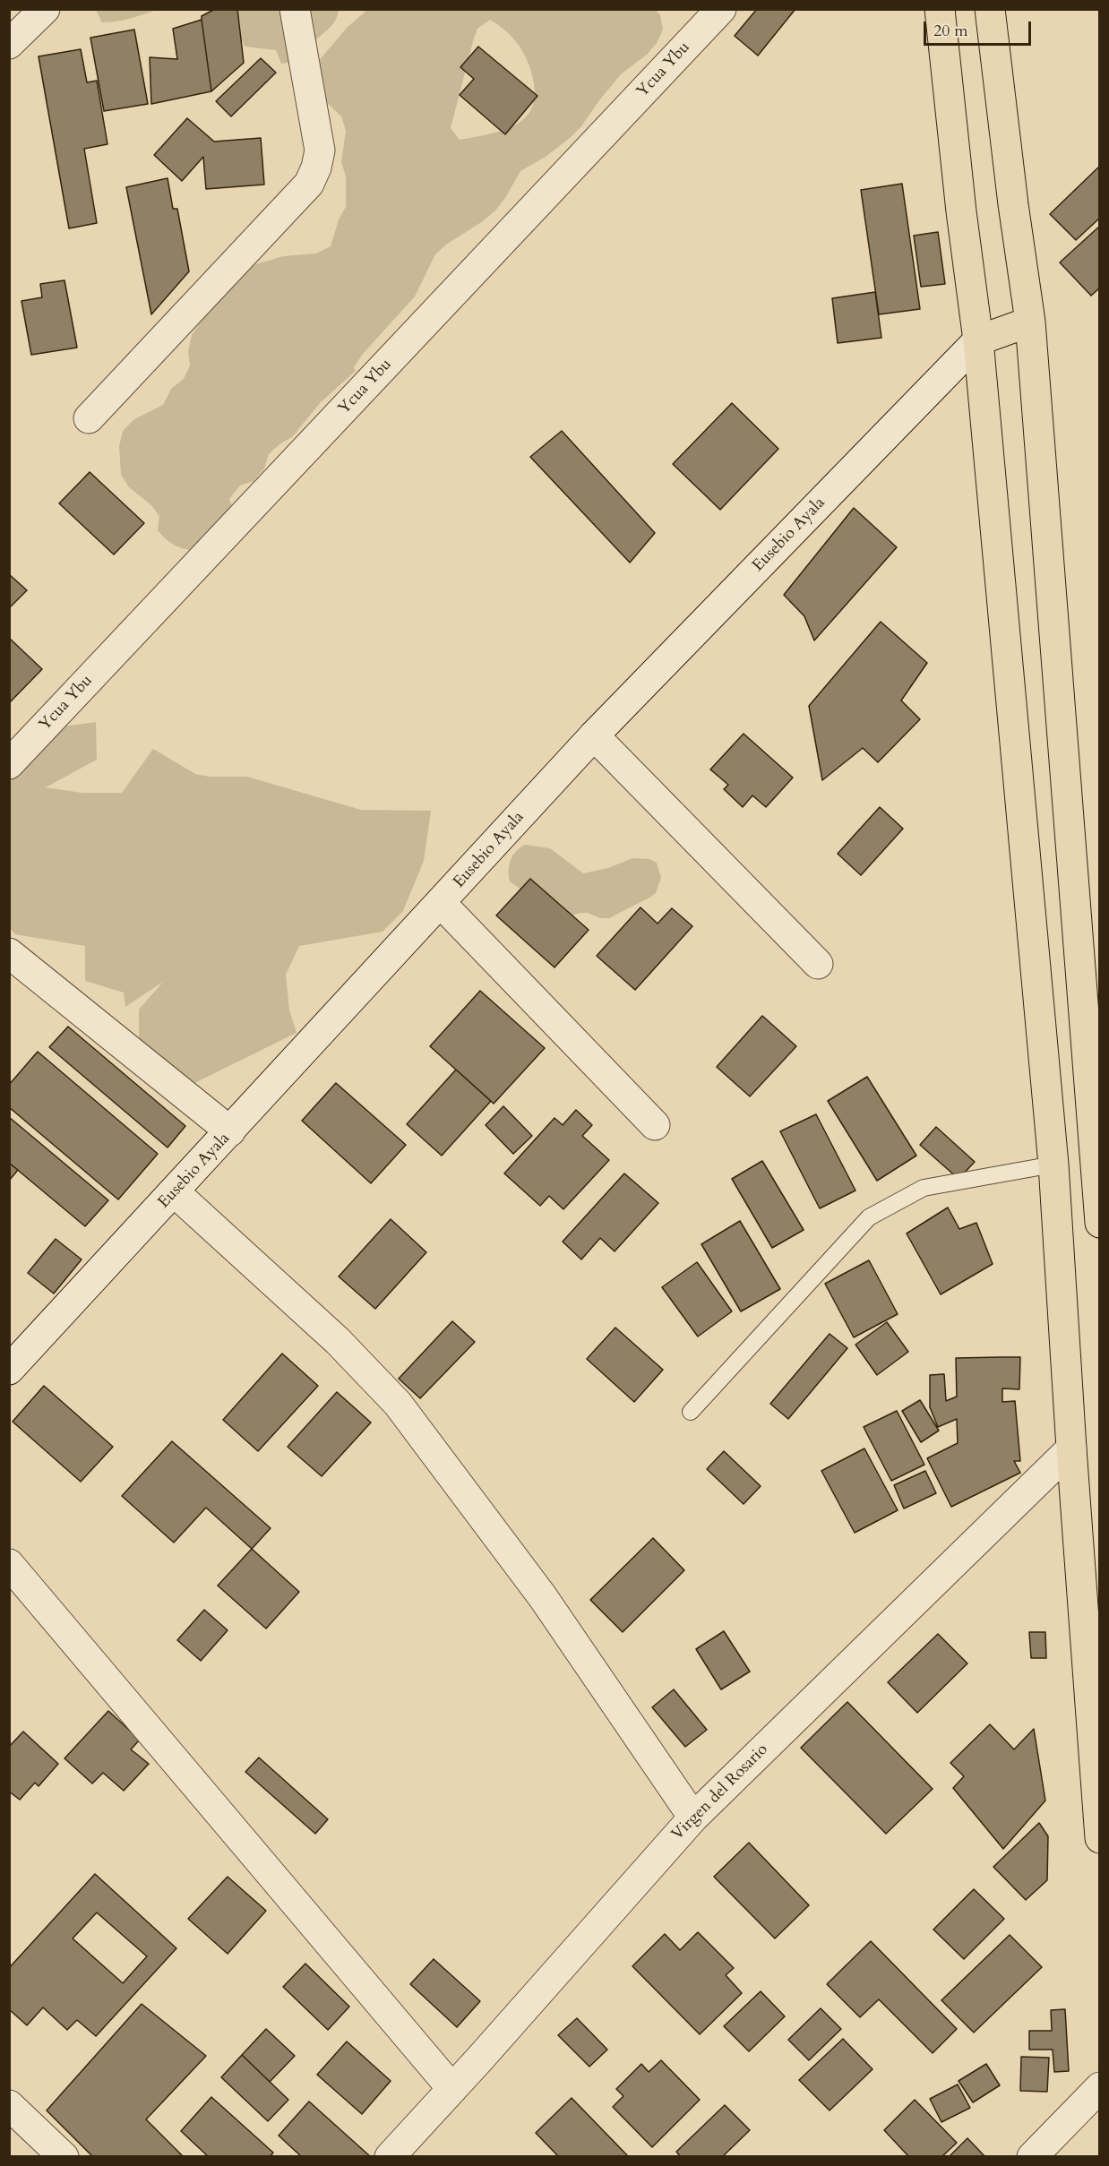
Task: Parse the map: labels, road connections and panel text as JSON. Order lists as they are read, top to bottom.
{
  "streets": {
    "street": ["Ycua Ybu", "Eusebio Ayala", "Virgen del Rosario"]
  },
  "scale_bar": "20 m"
}
